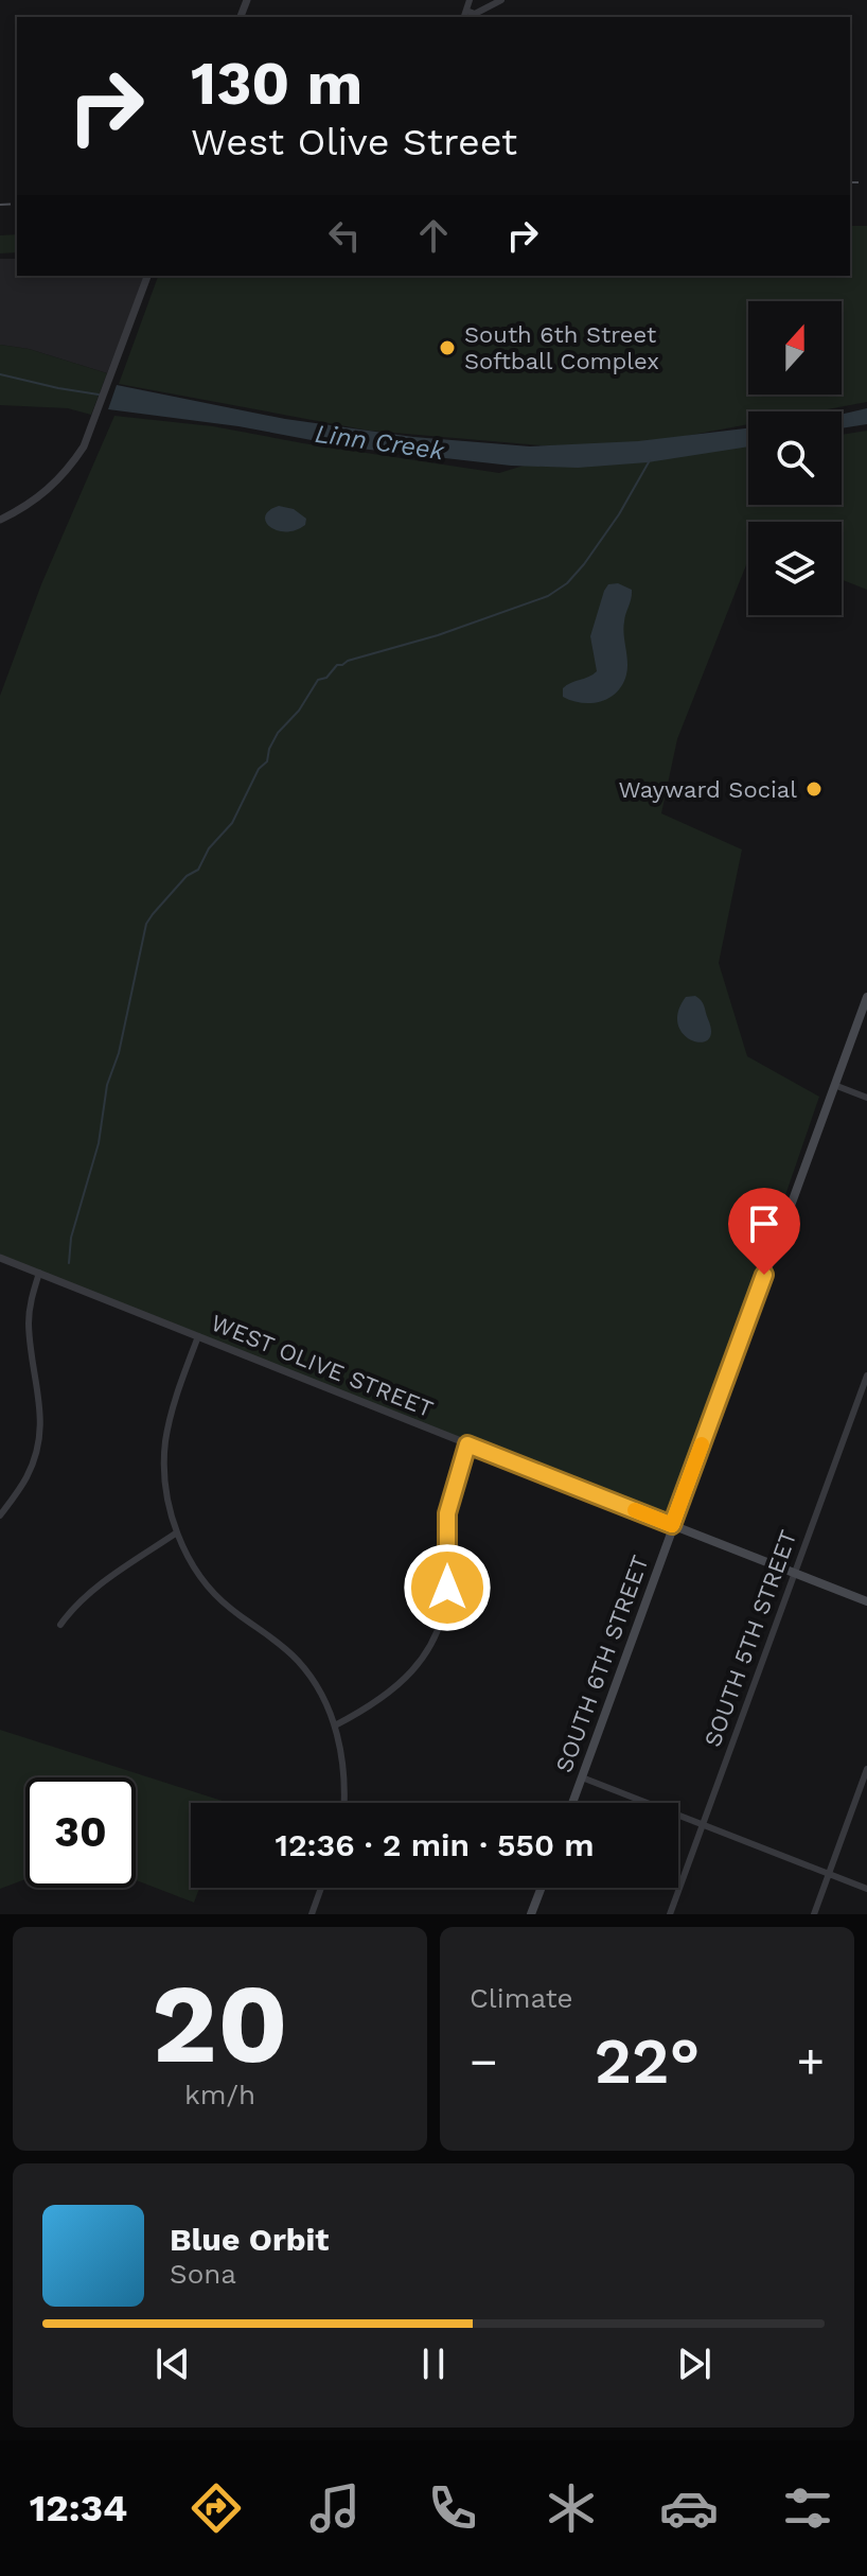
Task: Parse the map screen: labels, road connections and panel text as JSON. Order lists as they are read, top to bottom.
{
  "streets": {
    "main road": ["WEST OLIVE STREET", "SOUTH 6TH STREET"],
    "street": ["SOUTH 5TH STREET"]
  },
  "crossings": [
    ["WEST OLIVE STREET", "SOUTH 5TH STREET"],
    ["WEST OLIVE STREET", "SOUTH 6TH STREET"]
  ],
  "water": ["Linn Creek"],
  "places": ["South 6th Street Softball Complex", "Wayward Social"],
  "north": "top",
  "page": {
    "turn": ["130 m", "West Olive Street"],
    "limit": "30",
    "trip": "12:36 · 2 min · 550 m",
    "tile": [
      ["20", "km/h"],
      "Climate"
    ],
    "heat": ["−", "22°", "+"],
    "song": ["Blue Orbit", "Sona"],
    "tabs": "12:34"
  }
}
